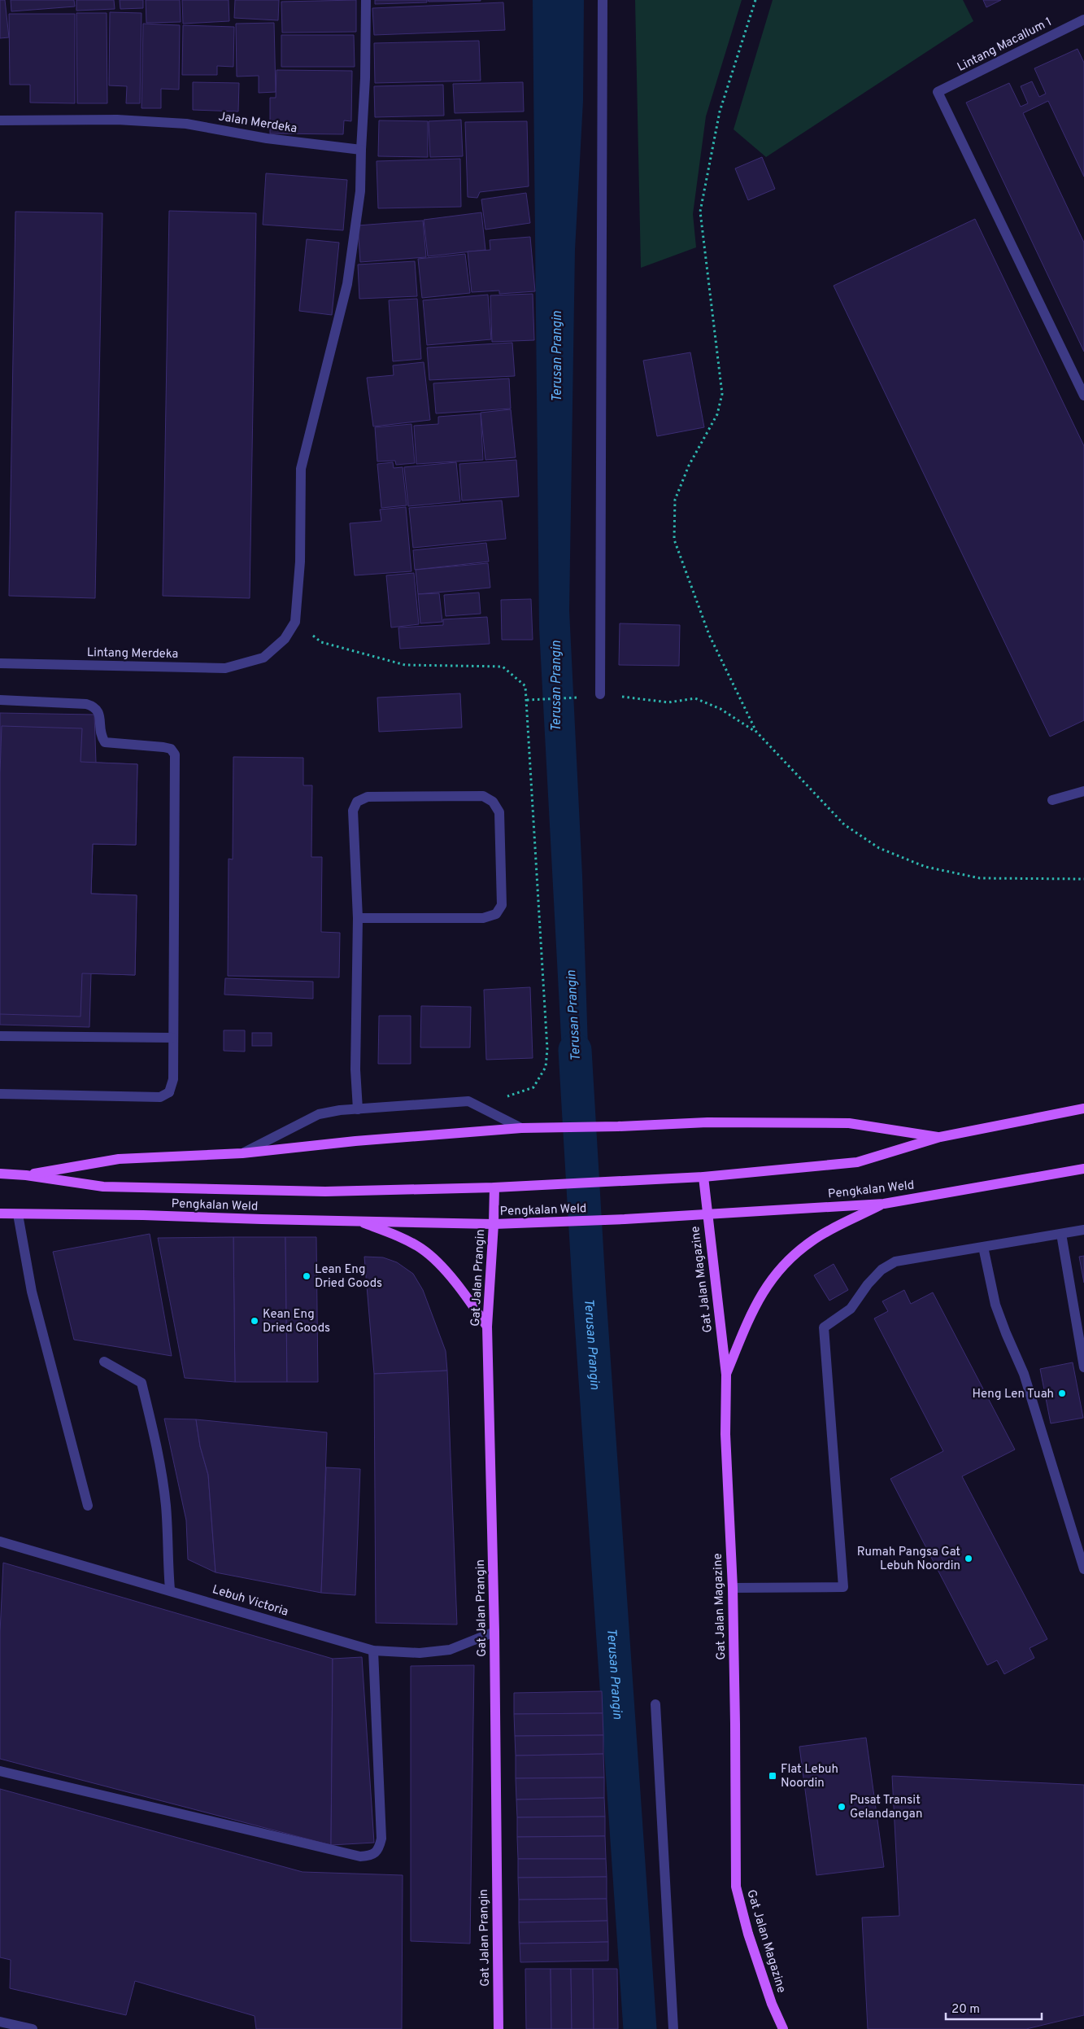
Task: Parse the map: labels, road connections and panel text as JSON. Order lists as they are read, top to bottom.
{
  "streets": {
    "main road": ["Pengkalan Weld", "Gat Jalan Prangin", "Gat Jalan Magazine"],
    "street": [
      "Lintang Macallum 1",
      "Jalan Merdeka",
      "Lintang Merdeka",
      "Lebuh Victoria"
    ]
  },
  "crossings": [
    ["Jalan Merdeka", "Lintang Merdeka"],
    ["Pengkalan Weld", "Gat Jalan Prangin"],
    ["Pengkalan Weld", "Gat Jalan Magazine"],
    ["Gat Jalan Prangin", "Lebuh Victoria"]
  ],
  "water": ["Terusan Prangin"],
  "places": {
    "other": [
      "Lean Eng Dried Goods",
      "Kean Eng Dried Goods",
      "Heng Len Tuah",
      "Rumah Pangsa Gat Lebuh Noordin",
      "Pusat Transit Gelandangan"
    ],
    "transit": ["Flat Lebuh Noordin"]
  },
  "scale_bar": "20 m"
}
